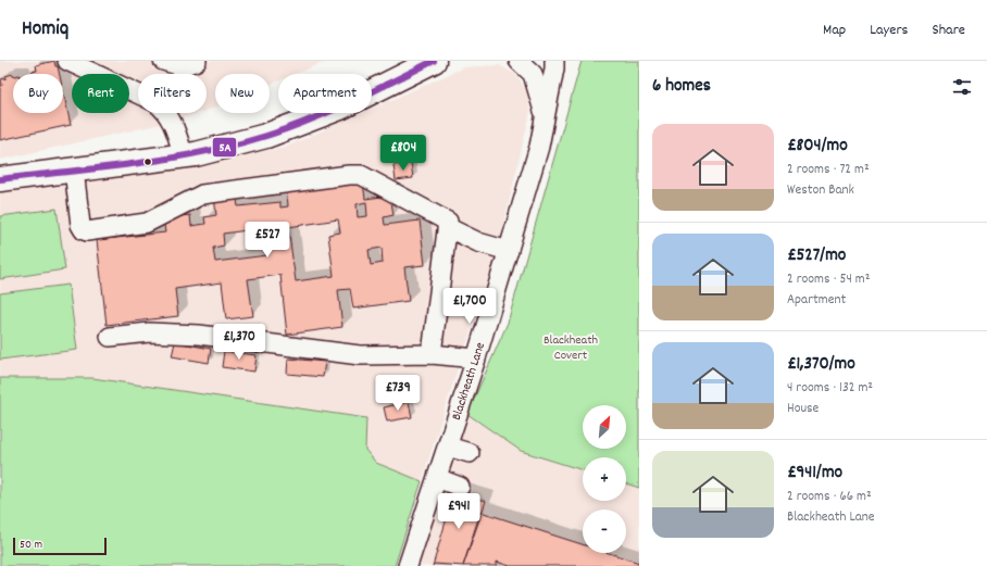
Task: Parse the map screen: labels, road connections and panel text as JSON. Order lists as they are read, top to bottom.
{
  "streets": {
    "street": ["Blackheath Lane"]
  },
  "parks": ["Blackheath Covert"],
  "lines": ["transit line 5A"],
  "scale_bar": "50 m",
  "north": "top right",
  "page": {
    "header": "Homiq",
    "nav": ["Map", "Layers", "Share"],
    "heading": "6 homes",
    "chip": [
      "Buy",
      "Rent",
      "Filters",
      "New",
      "Apartment"
    ],
    "list": [
      {
        "name": "£804/mo",
        "note": "2 rooms · 72 m² · Weston Bank"
      },
      {
        "name": "£527/mo",
        "note": "2 rooms · 54 m² · Apartment"
      },
      {
        "name": "£1,370/mo",
        "note": "4 rooms · 132 m² · House"
      },
      {
        "name": "£941/mo",
        "note": "2 rooms · 66 m² · Blackheath Lane"
      }
    ],
    "price": [
      "£804",
      "£527",
      "£1,700",
      "£1,370",
      "£739",
      "£941"
    ],
    "map_buttons": ["+", "−"],
    "scale": "50 m"
  }
}
